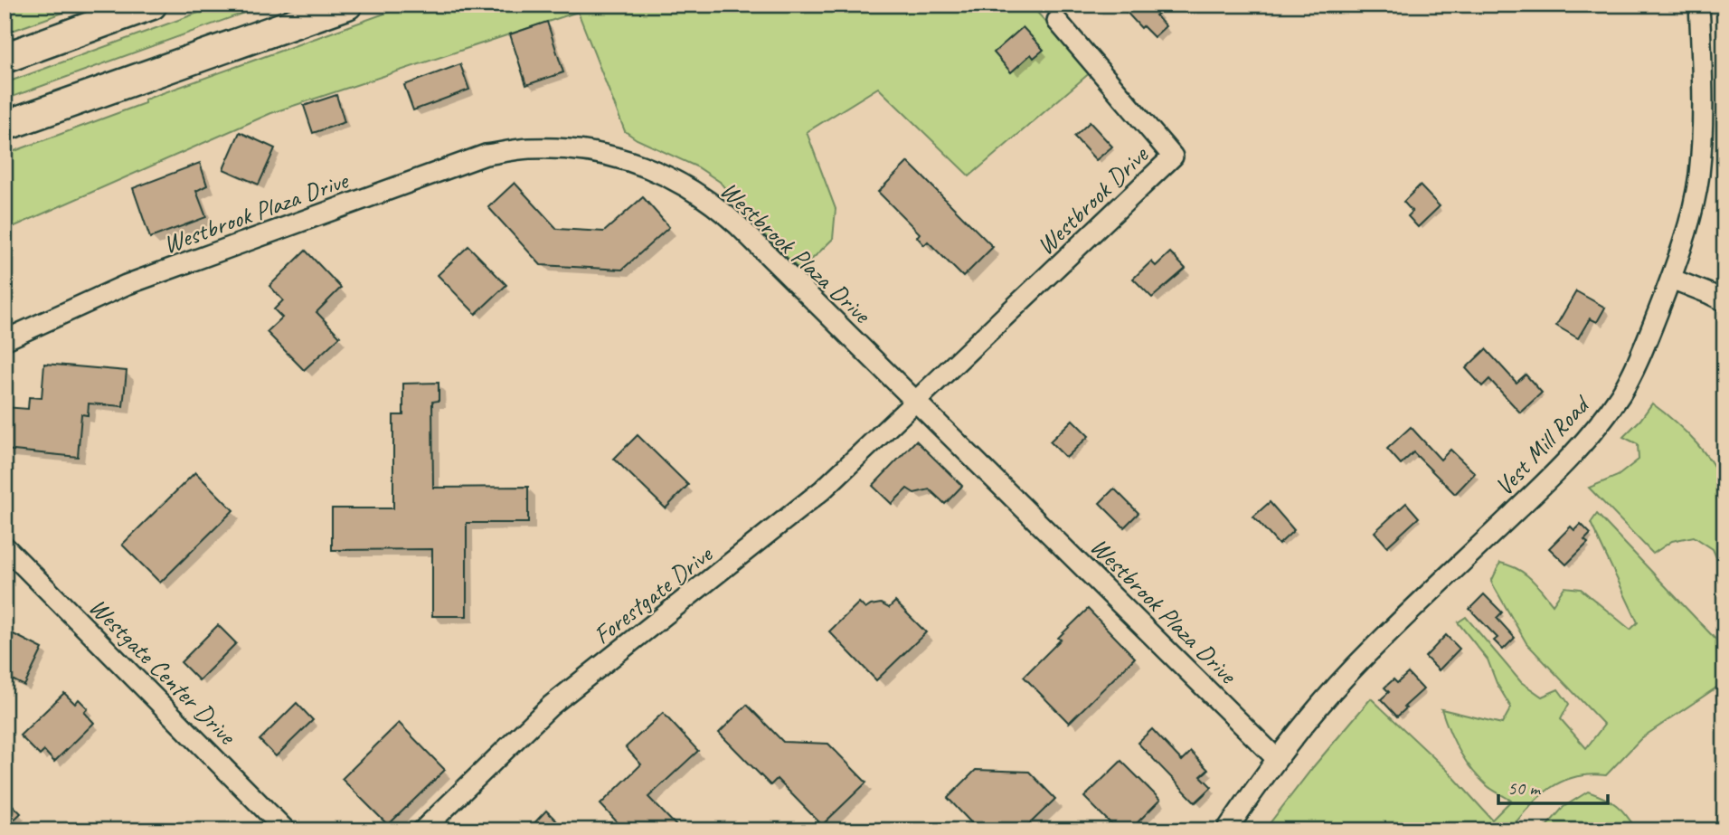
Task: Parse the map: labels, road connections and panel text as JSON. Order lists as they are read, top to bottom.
{
  "streets": {
    "street": [
      "Westbrook Drive",
      "Westbrook Plaza Drive",
      "Vest Mill Road",
      "Forestgate Drive",
      "Westgate Center Drive"
    ]
  },
  "crossings": [
    ["Westbrook Drive", "Westbrook Plaza Drive"],
    ["Westbrook Drive", "Forestgate Drive"],
    ["Westbrook Plaza Drive", "Vest Mill Road"],
    ["Westbrook Plaza Drive", "Forestgate Drive"]
  ],
  "scale_bar": "50 m"
}
